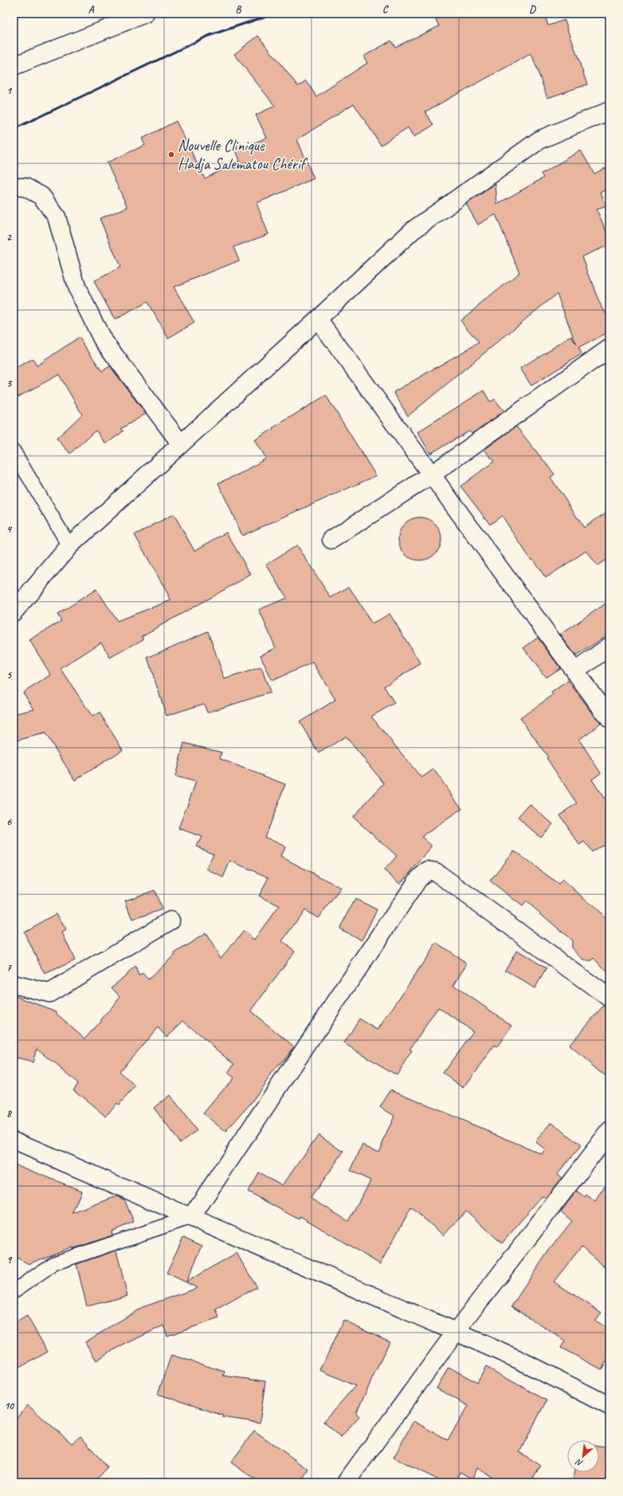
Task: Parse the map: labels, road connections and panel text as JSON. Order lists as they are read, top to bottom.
{
  "places": ["Nouvelle Clinique Hadja Salematou Chérif"],
  "north": "bottom left",
  "grid": {
    "columns": [
      "A",
      "B",
      "C",
      "D"
    ],
    "rows": [
      "1",
      "2",
      "3",
      "4",
      "5",
      "6",
      "7",
      "8",
      "9",
      "10"
    ]
  }
}
